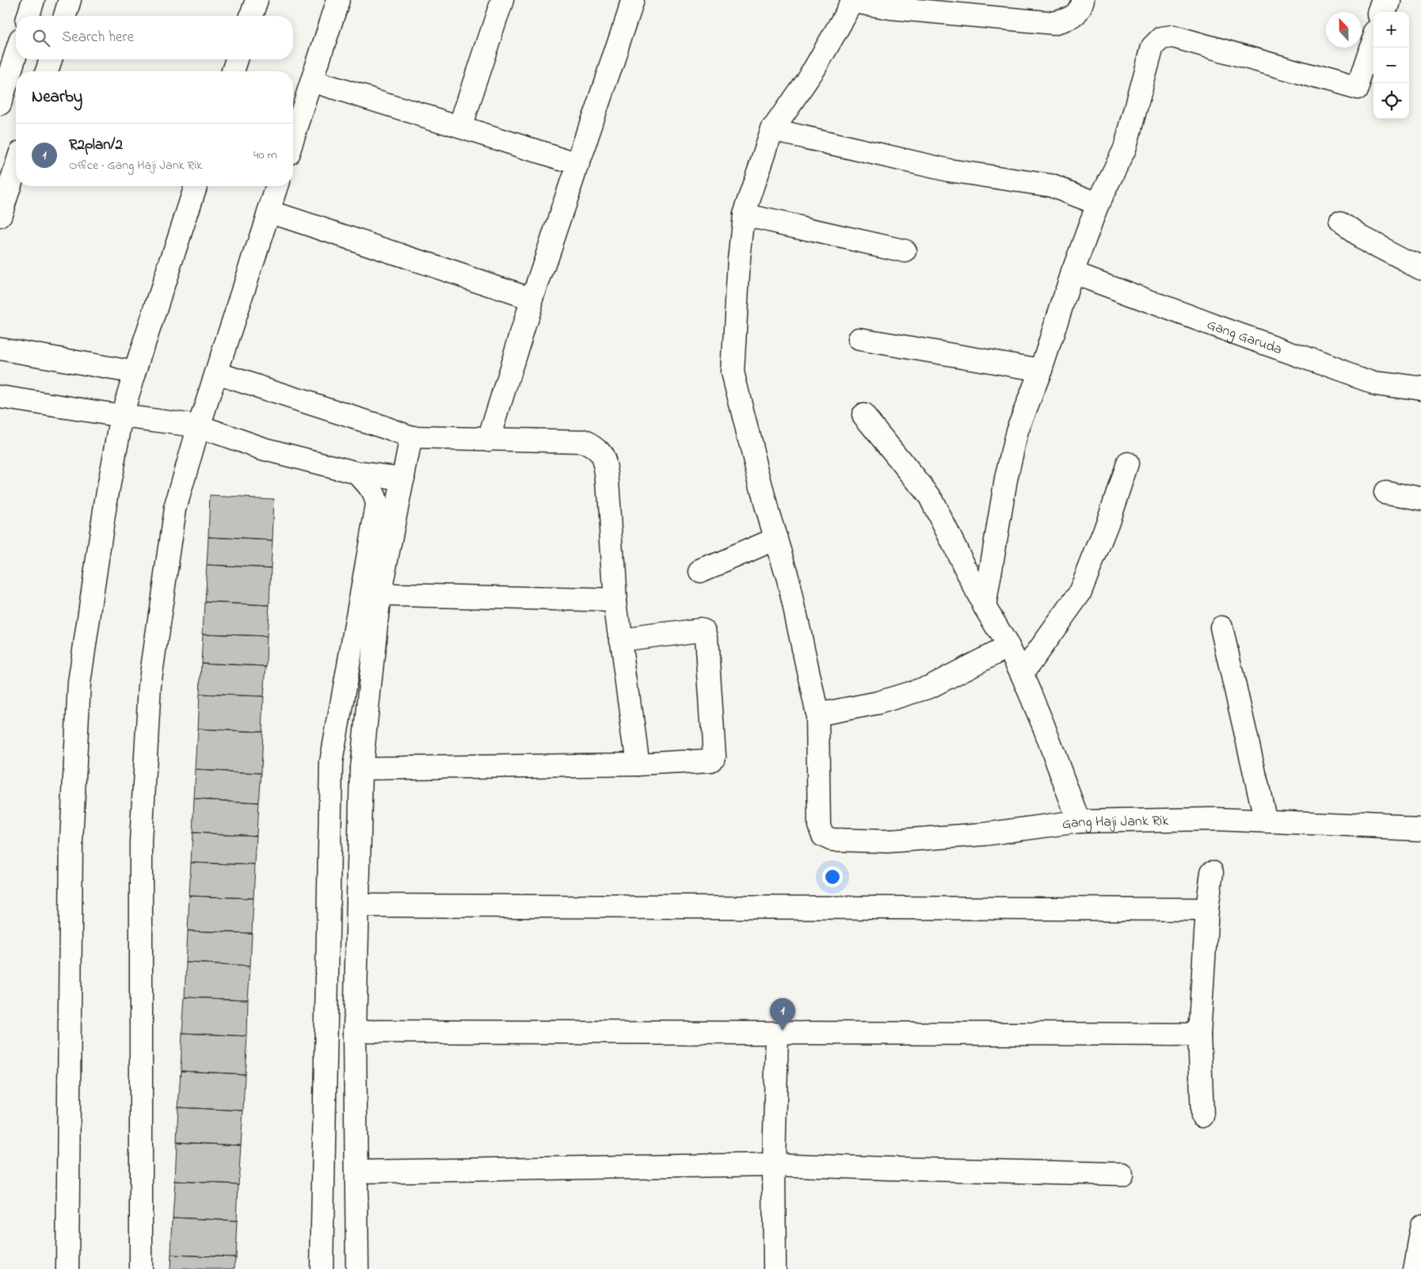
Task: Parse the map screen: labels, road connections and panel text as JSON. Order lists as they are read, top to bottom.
{
  "streets": {
    "street": ["Gang Garuda", "Gang Haji Jank Rik"]
  },
  "north": "top",
  "page": {
    "map_buttons": ["+", "−"],
    "search": "Search here",
    "heading": "Nearby",
    "list": [
      {
        "mark": "1",
        "name": "R2plan/2",
        "note": "Office · Gang Haji Jank Rik",
        "value": "40 m"
      }
    ],
    "pins": "1"
  }
}
